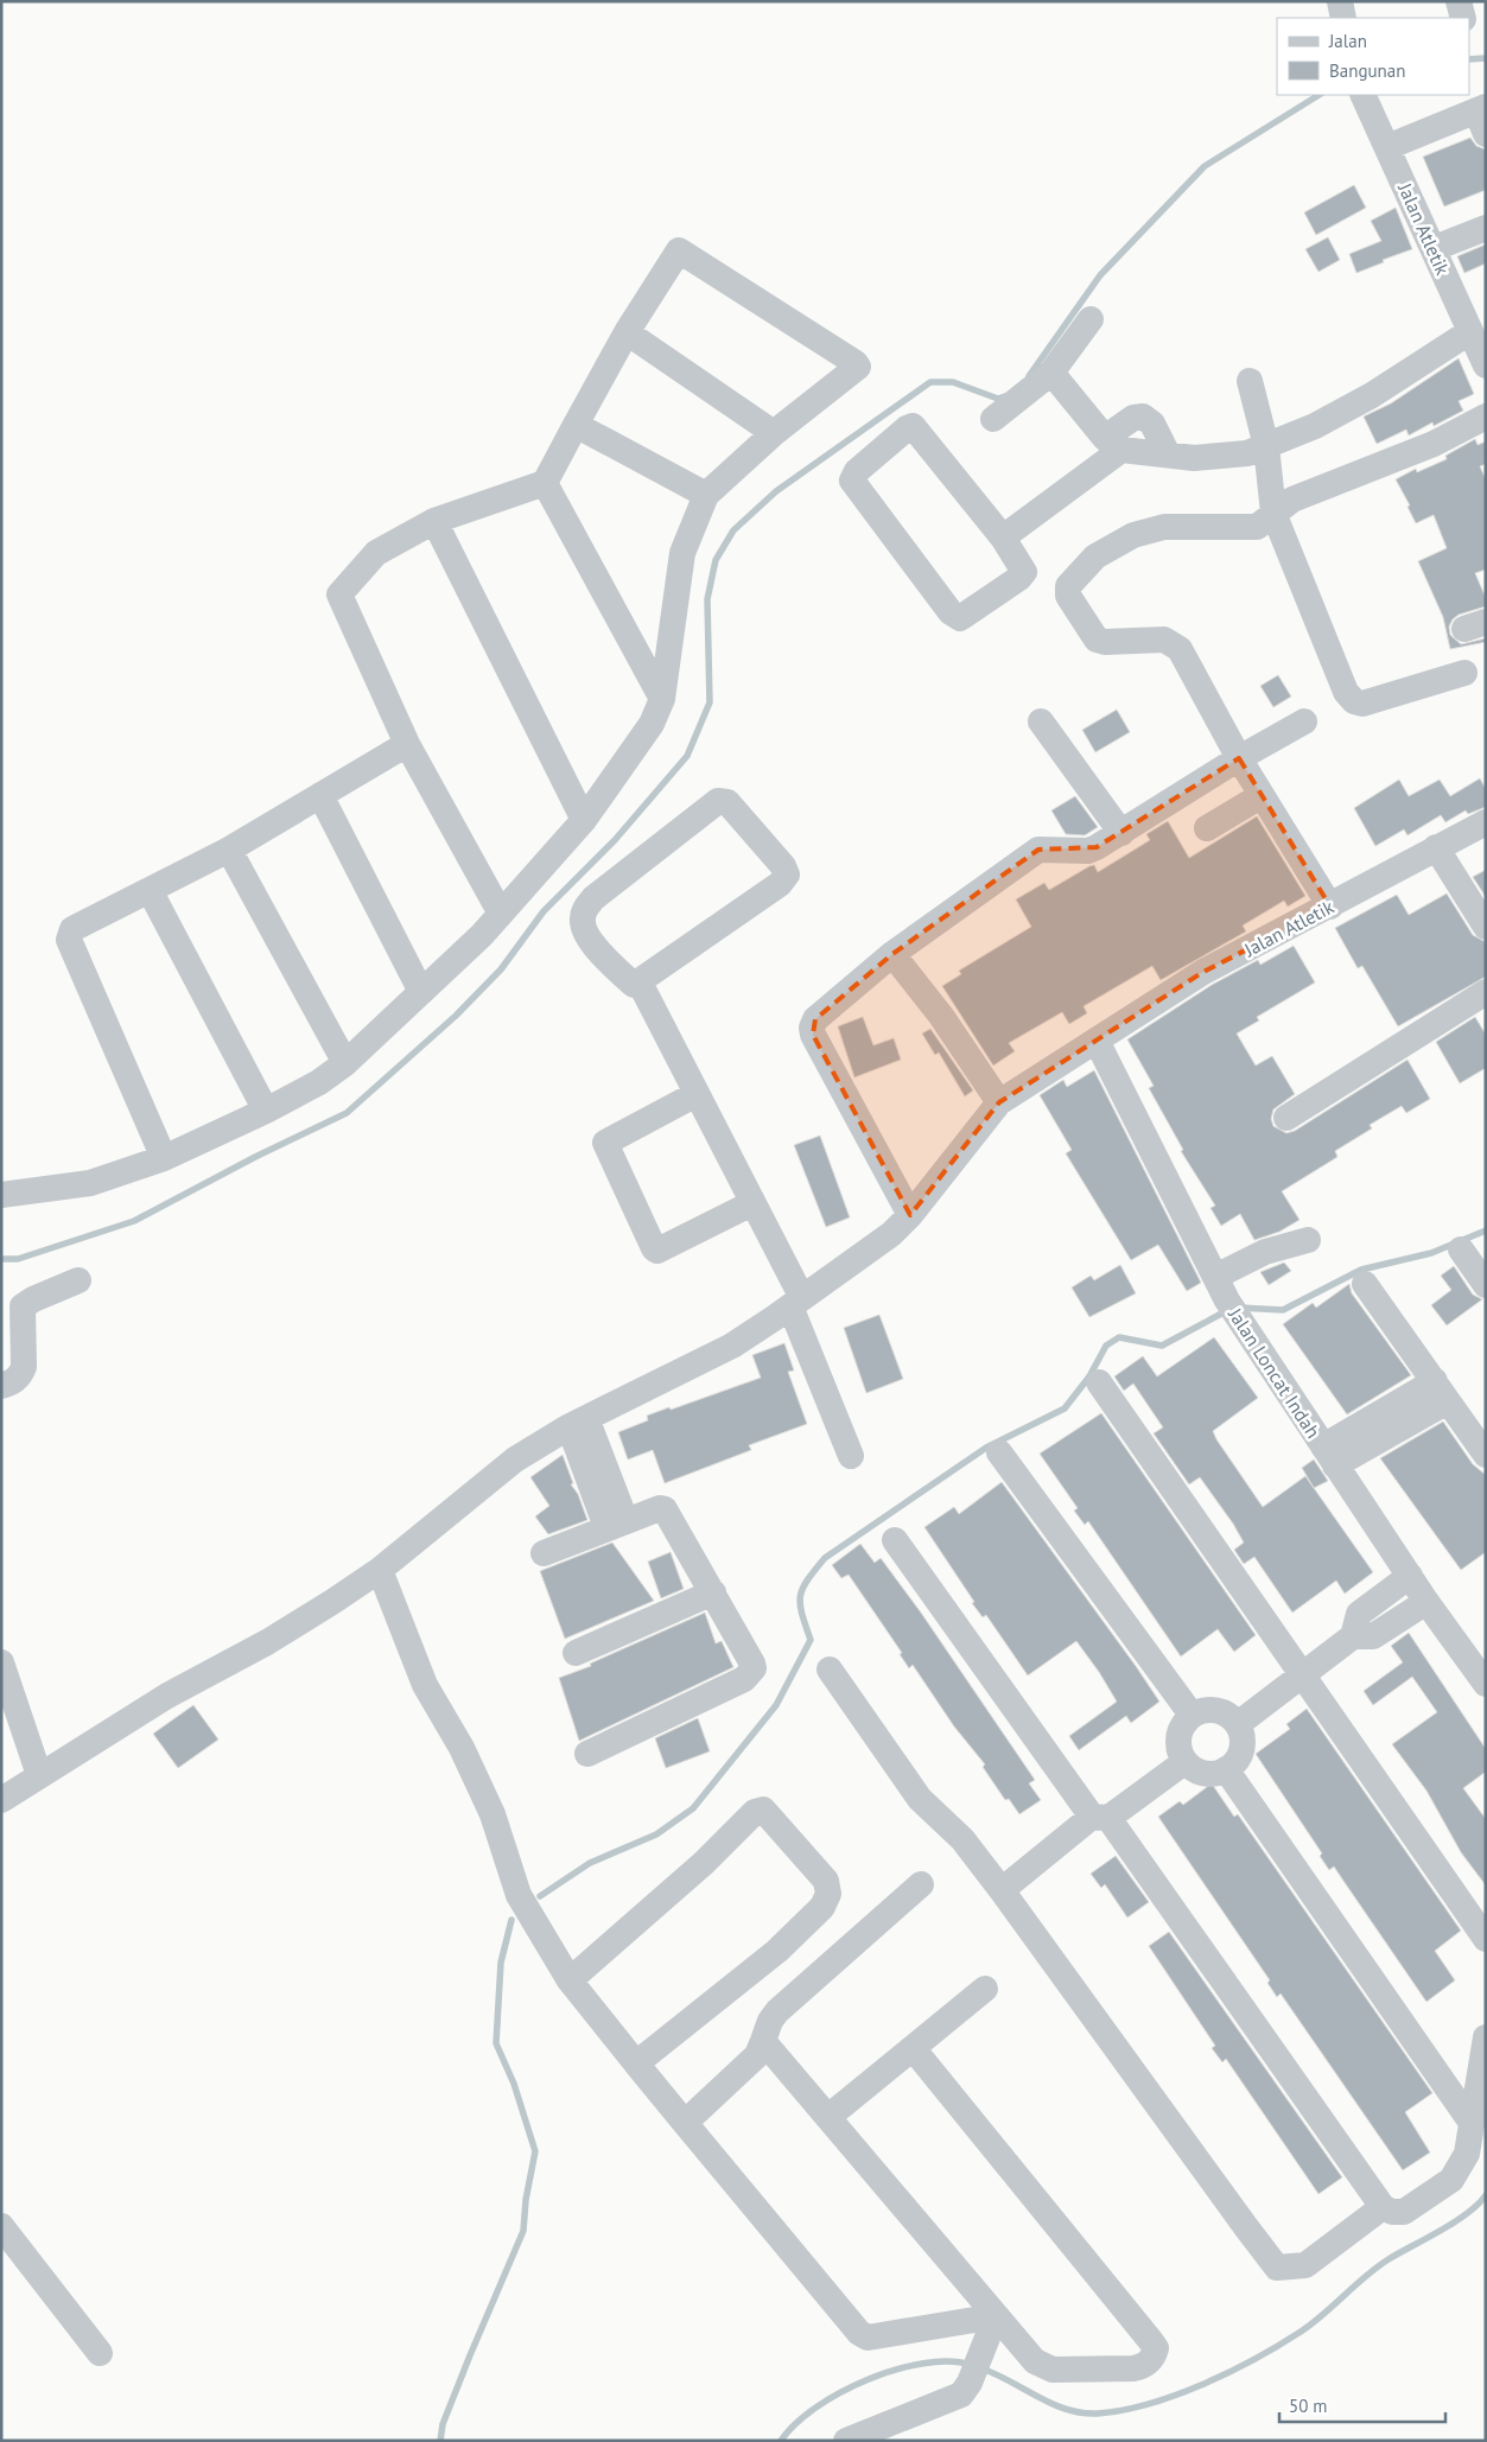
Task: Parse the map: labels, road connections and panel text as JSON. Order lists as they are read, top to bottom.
{
  "streets": {
    "street": ["Jalan Atletik", "Jalan Loncat Indah"]
  },
  "crossings": [
    ["Jalan Atletik", "Jalan Loncat Indah"]
  ],
  "legend": ["Jalan", "Bangunan"],
  "scale_bar": "50 m"
}
